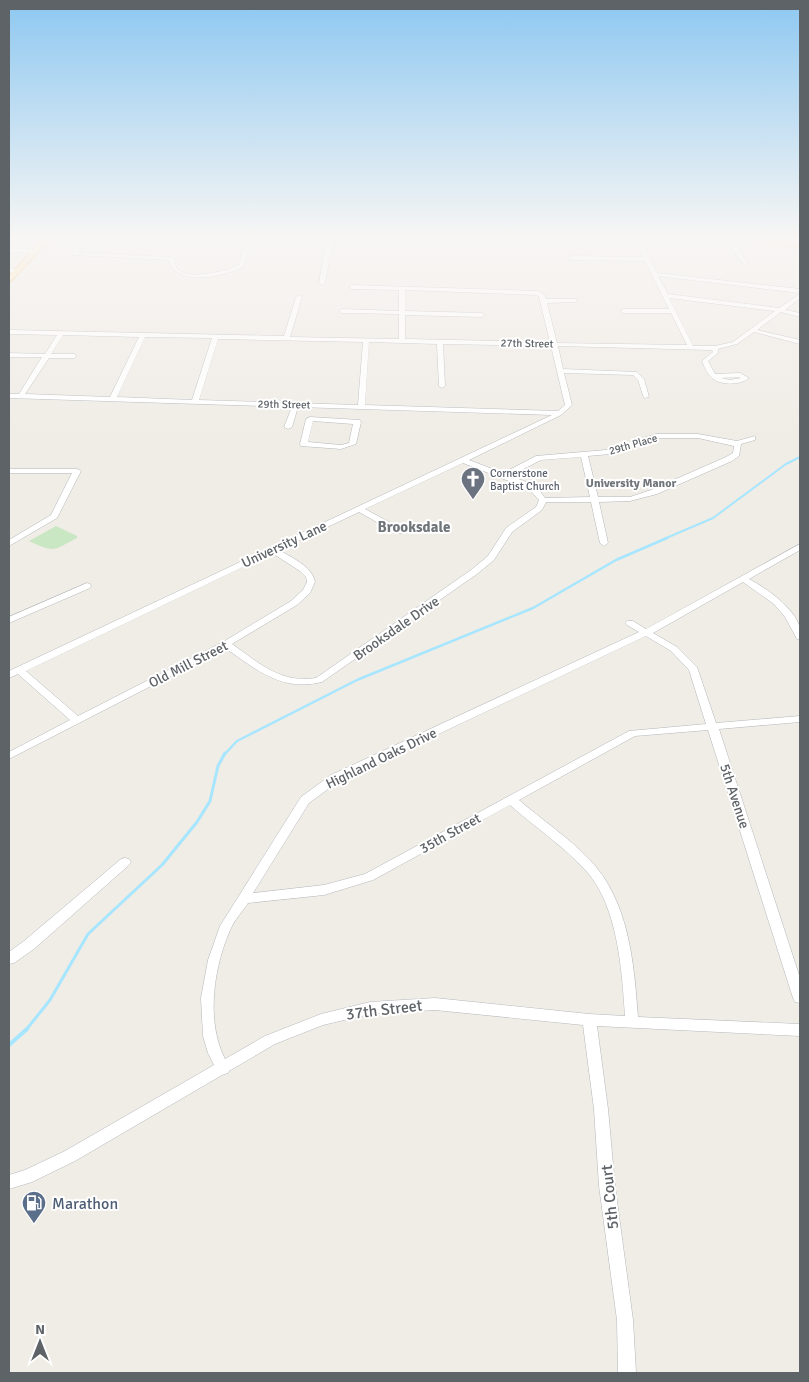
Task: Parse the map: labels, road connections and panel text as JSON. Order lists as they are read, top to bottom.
{
  "streets": {
    "street": [
      "27th Street",
      "29th Street",
      "29th Place",
      "University Lane",
      "Brooksdale Drive",
      "Old Mill Street",
      "Highland Oaks Drive",
      "5th Avenue",
      "35th Street",
      "37th Street",
      "5th Court"
    ]
  },
  "crossings": [
    ["29th Street", "University Lane"],
    ["University Lane", "Old Mill Street"],
    ["Brooksdale Drive", "Old Mill Street"],
    ["Highland Oaks Drive", "5th Avenue"],
    ["Highland Oaks Drive", "35th Street"],
    ["Highland Oaks Drive", "37th Street"],
    ["5th Avenue", "35th Street"],
    ["37th Street", "5th Court"]
  ],
  "districts": ["University Manor", "Brooksdale"],
  "places": {
    "church": ["Cornerstone Baptist Church"],
    "fuel station": ["Marathon"]
  },
  "north": "top"
}
